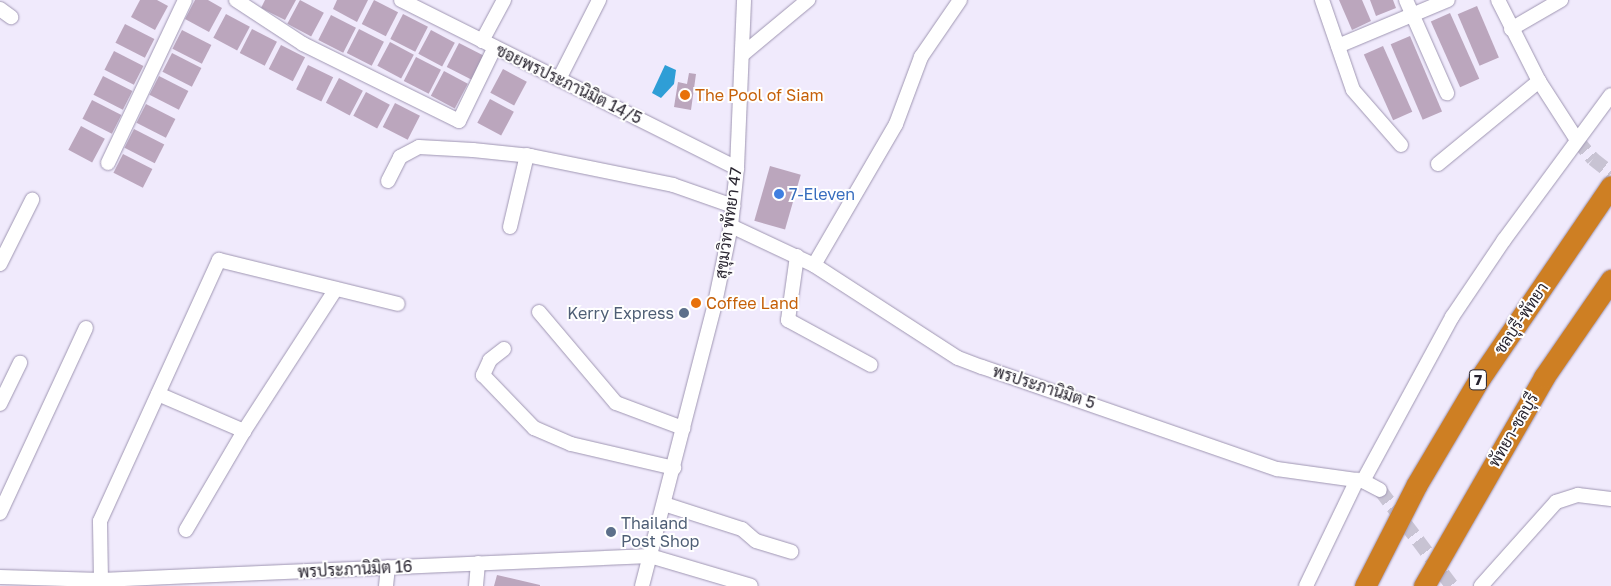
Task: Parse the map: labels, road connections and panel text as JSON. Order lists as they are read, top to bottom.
{
  "streets": {
    "highway": ["ชลบุรี-พัทยา", "7", "พัทยา-ชลบุรี"],
    "street": [
      "ซอยพรประภานิมิต 14/5",
      "สุขุมวิท พัทยา 47",
      "พรประภานิมิต 5",
      "พรประภานิมิต 16"
    ]
  },
  "crossings": [
    ["ซอยพรประภานิมิต 14/5", "สุขุมวิท พัทยา 47"],
    ["สุขุมวิท พัทยา 47", "พรประภานิมิต 5"],
    ["สุขุมวิท พัทยา 47", "พรประภานิมิต 16"]
  ],
  "places": [
    "The Pool of Siam",
    "7-Eleven",
    "Coffee Land",
    "Kerry Express",
    "Thailand Post Shop"
  ]
}
